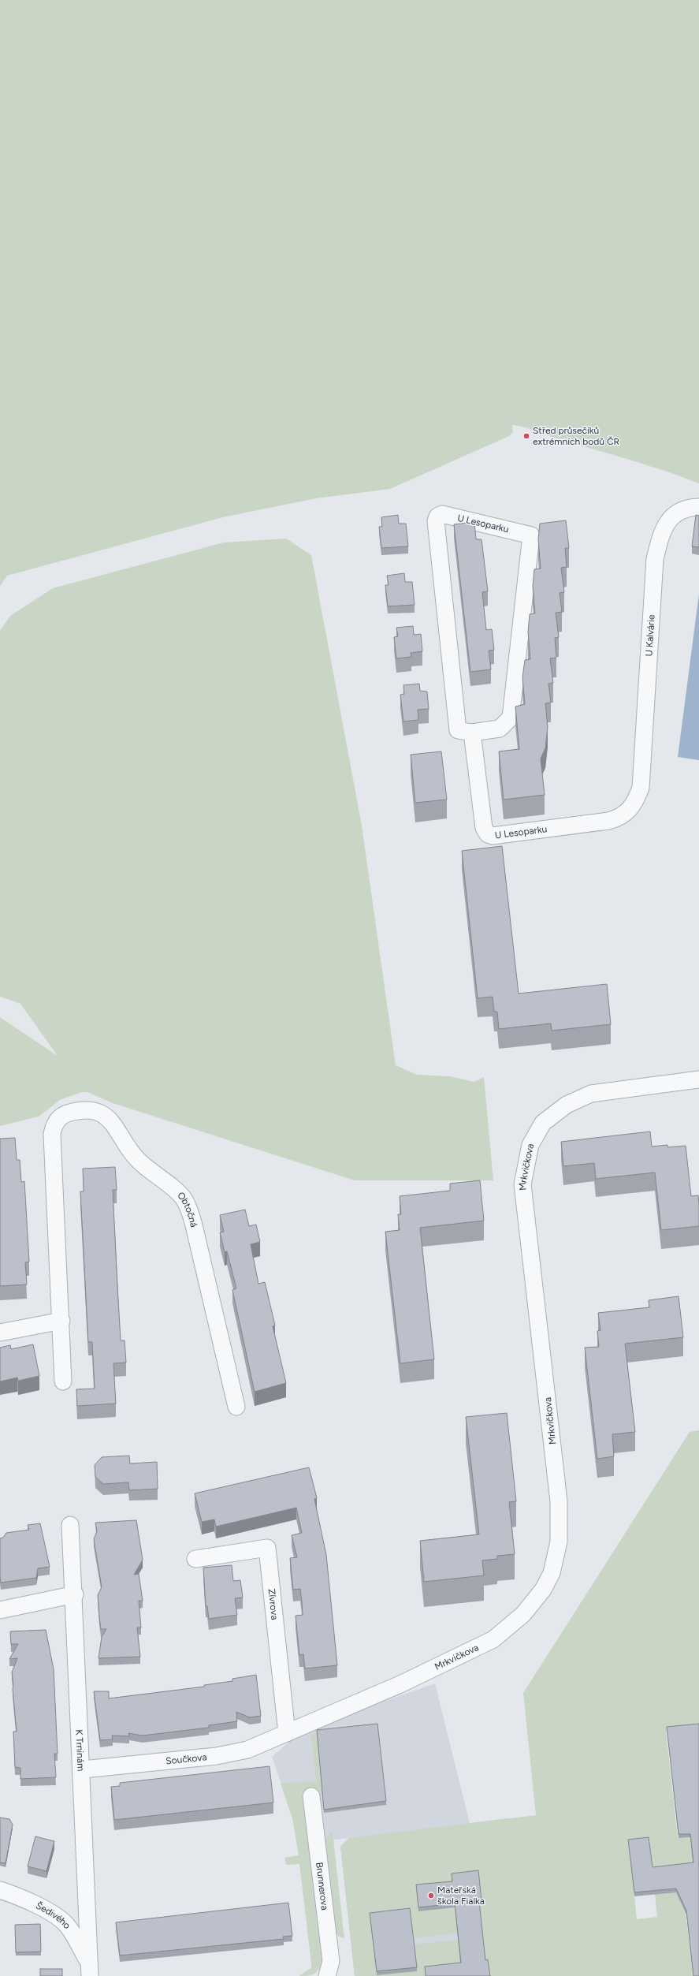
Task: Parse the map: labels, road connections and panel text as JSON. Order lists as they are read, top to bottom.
{
  "streets": {
    "street": [
      "U Lesoparku",
      "U Kalvárie",
      "Mrkvičkova",
      "Obtočná",
      "Zívrova",
      "K Trninám",
      "Součkova",
      "Brunnerova",
      "Šedivého"
    ]
  },
  "crossings": [
    ["U Lesoparku", "U Kalvárie"],
    ["Mrkvičkova", "Zívrova"],
    ["Mrkvičkova", "Součkova"],
    ["Zívrova", "Součkova"],
    ["K Trninám", "Součkova"],
    ["K Trninám", "Šedivého"]
  ],
  "places": ["Střed průsečíků extrémních bodů ČR", "Mateřská škola Fialka"]
}
